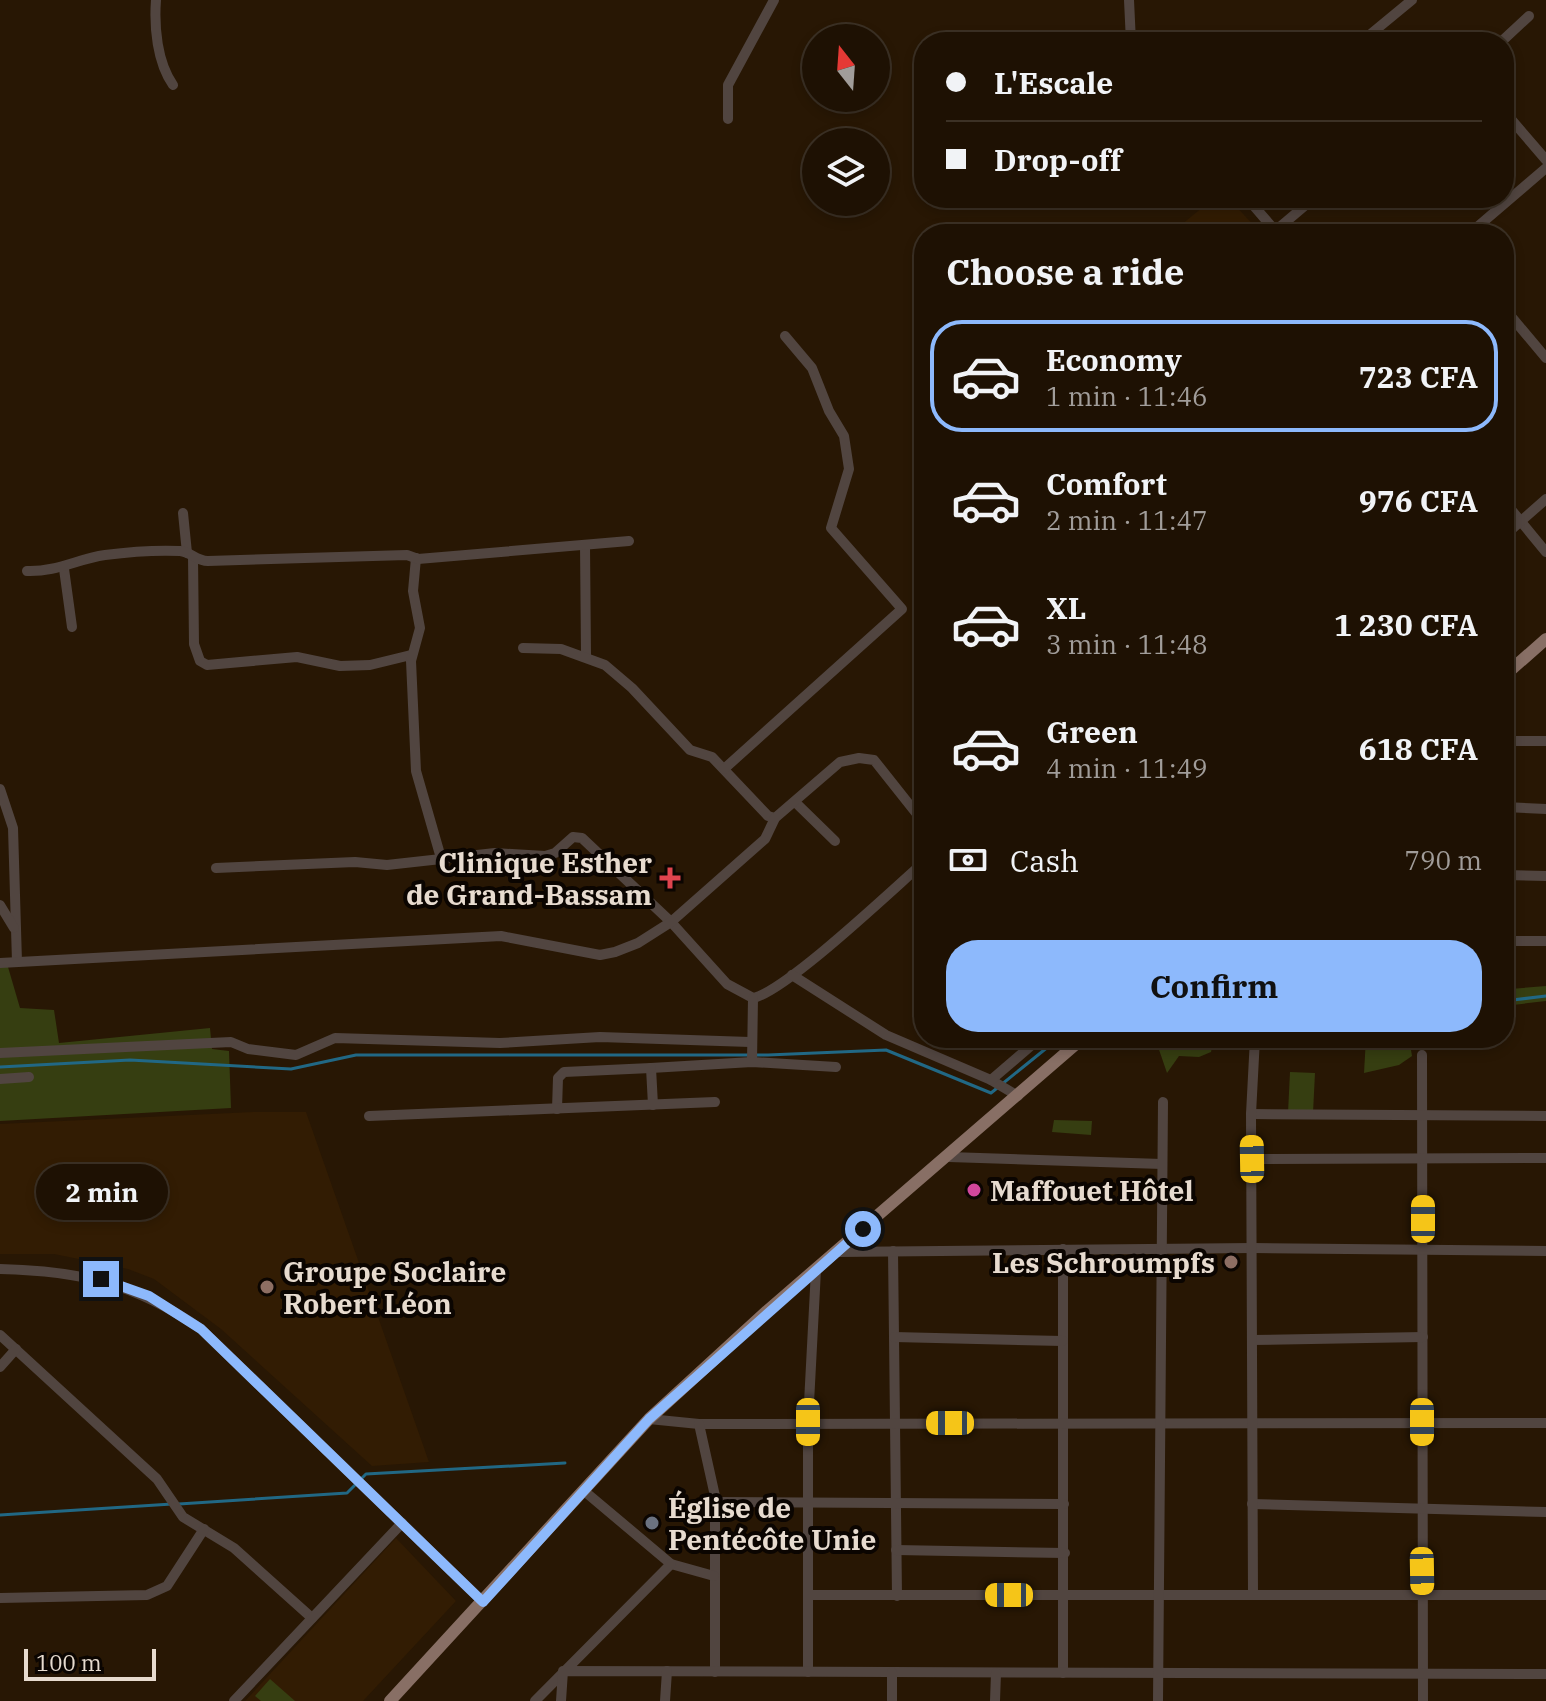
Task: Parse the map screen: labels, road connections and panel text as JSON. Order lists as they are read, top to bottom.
{
  "places": {
    "health": ["Clinique Esther de Grand-Bassam"],
    "other": [
      "Maffouet Hôtel",
      "Les Schroumpfs",
      "Groupe Soclaire Robert Léon",
      "Église de Pentécôte Unie"
    ]
  },
  "scale_bar": "100 m",
  "north": "top",
  "page": {
    "banner": ["L'Escale", "Drop-off"],
    "heading": "Choose a ride",
    "list": [
      {
        "name": "Economy",
        "note": "1 min · 11:46",
        "value": "723 CFA"
      },
      {
        "name": "Comfort",
        "note": "2 min · 11:47",
        "value": "976 CFA"
      },
      {
        "name": "XL",
        "note": "3 min · 11:48",
        "value": "1 230 CFA"
      },
      {
        "name": "Green",
        "note": "4 min · 11:49",
        "value": "618 CFA"
      }
    ],
    "pay": ["Cash", "790 m"],
    "buttons": "Confirm",
    "bubble": "2 min",
    "scale": "100 m"
  }
}
